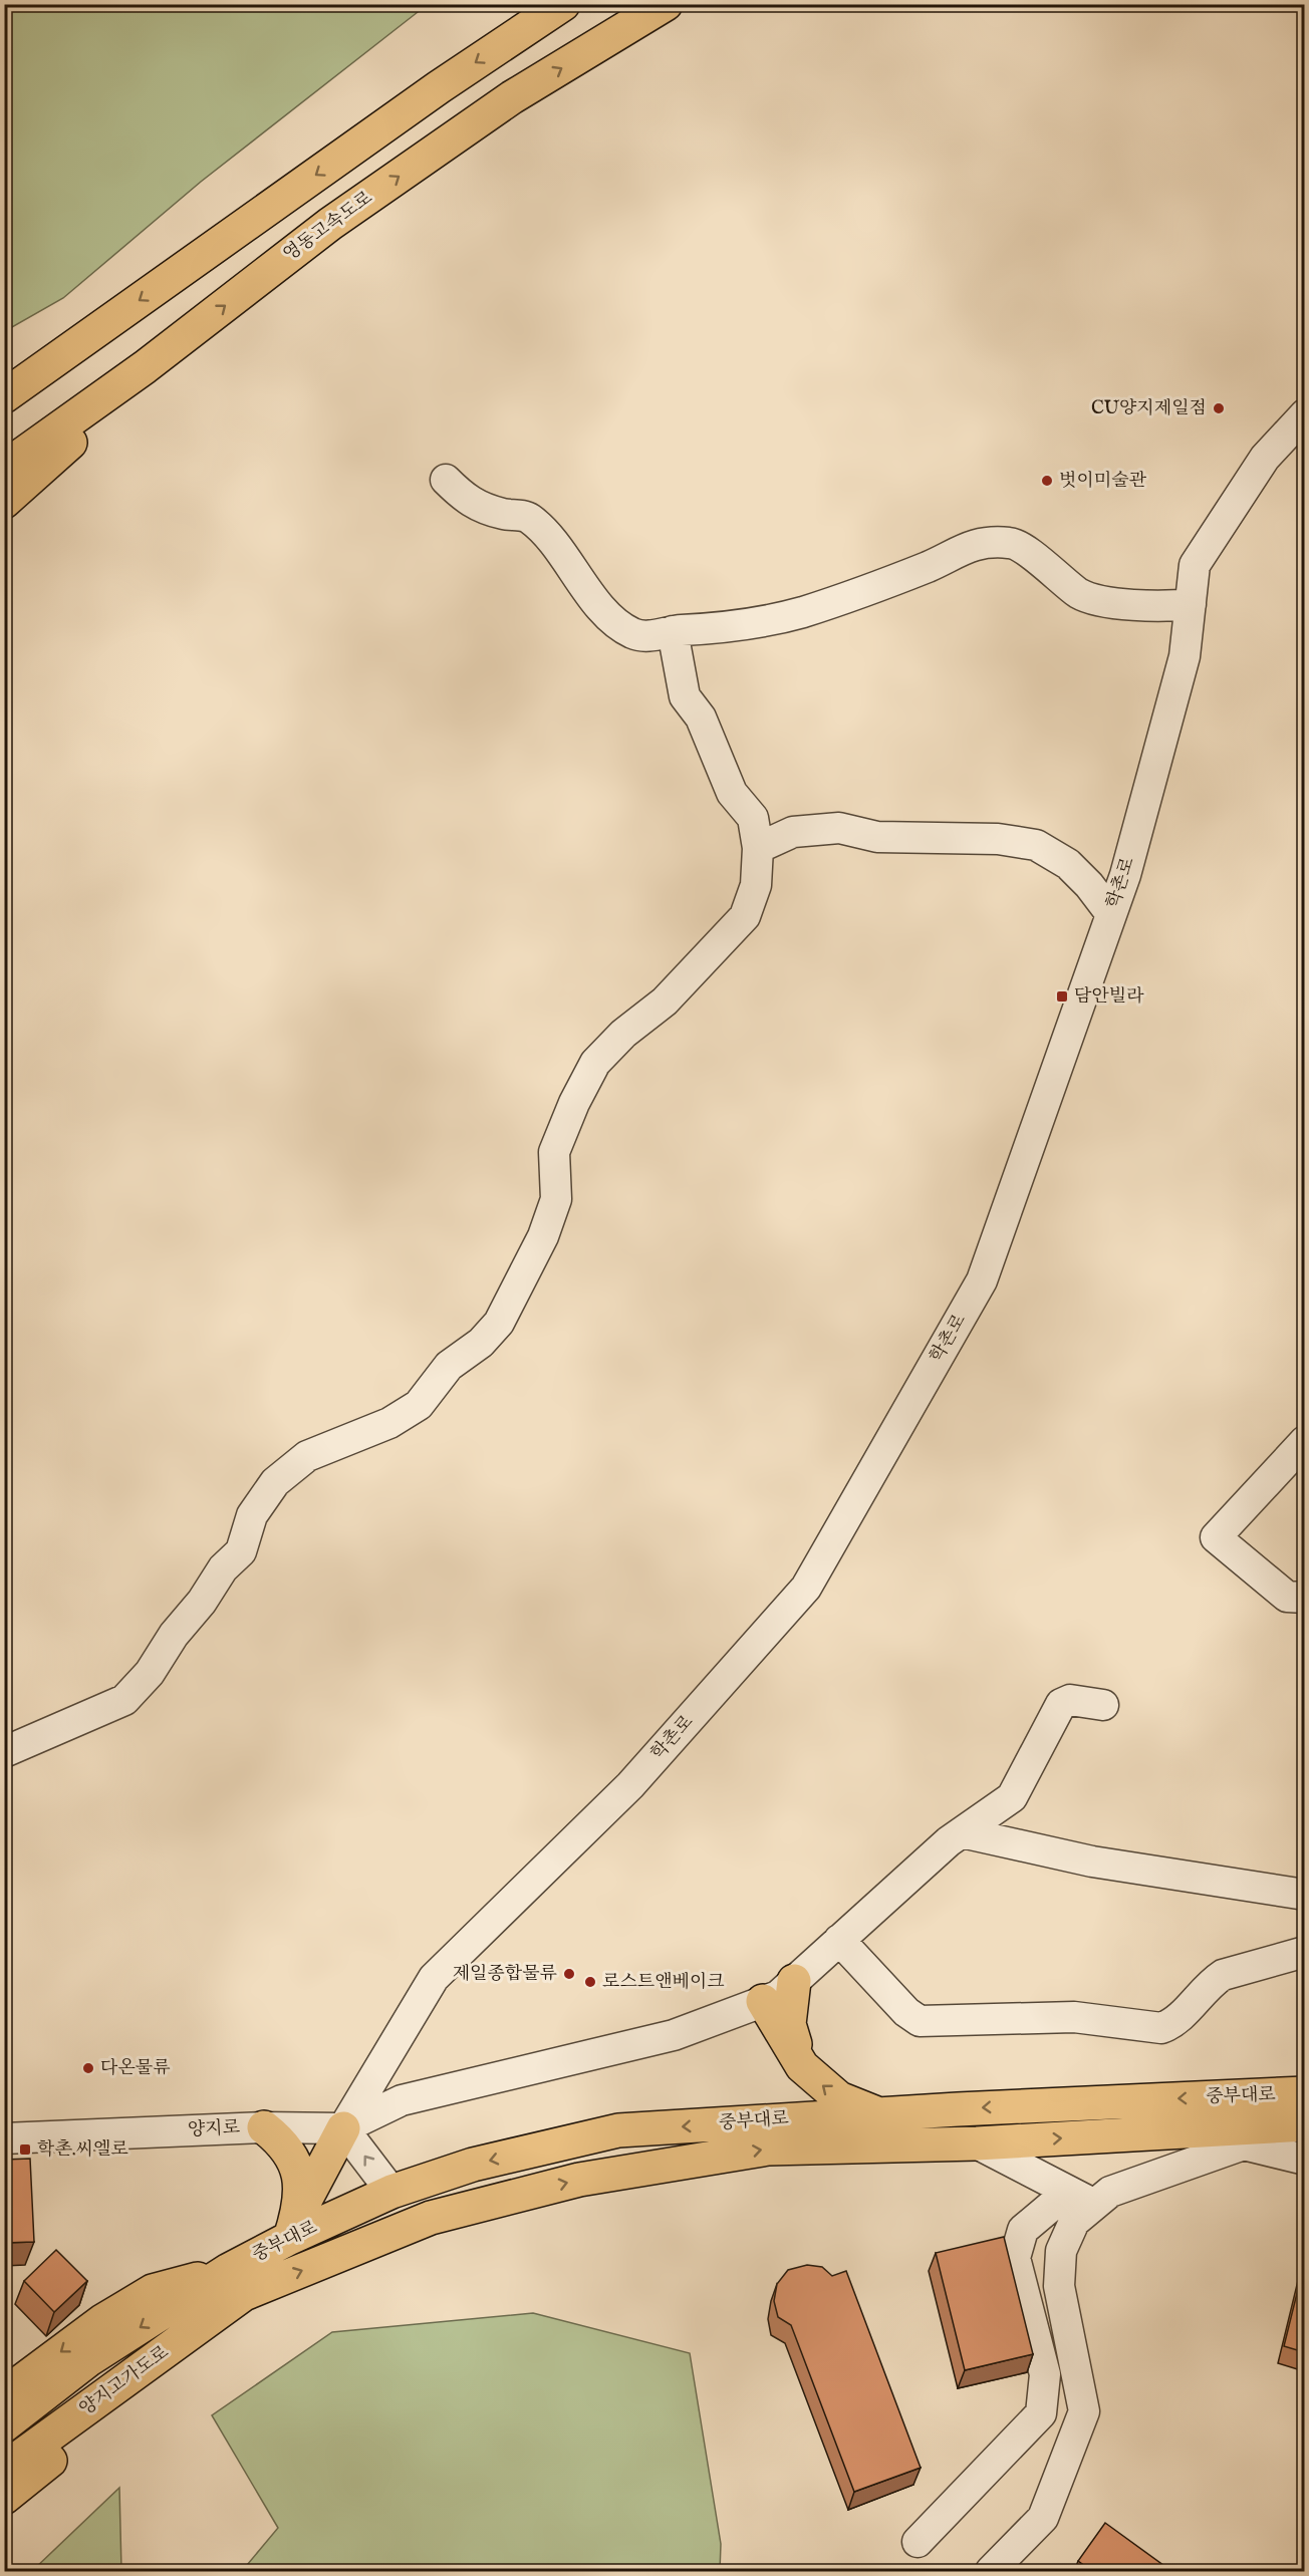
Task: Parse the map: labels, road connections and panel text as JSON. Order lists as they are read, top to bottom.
{
  "streets": {
    "main road": ["영동고속도로", "중부대로", "양지고가도로"],
    "street": ["학촌로", "양지로"]
  },
  "crossings": [
    ["학촌로", "양지로"],
    ["중부대로", "양지고가도로"]
  ],
  "places": {
    "other": [
      "CU양지제일점",
      "벗이미술관",
      "제일종합물류",
      "로스트앤베이크",
      "다온물류"
    ],
    "transit": ["담안빌라", "학촌.씨엘로"]
  }
}
